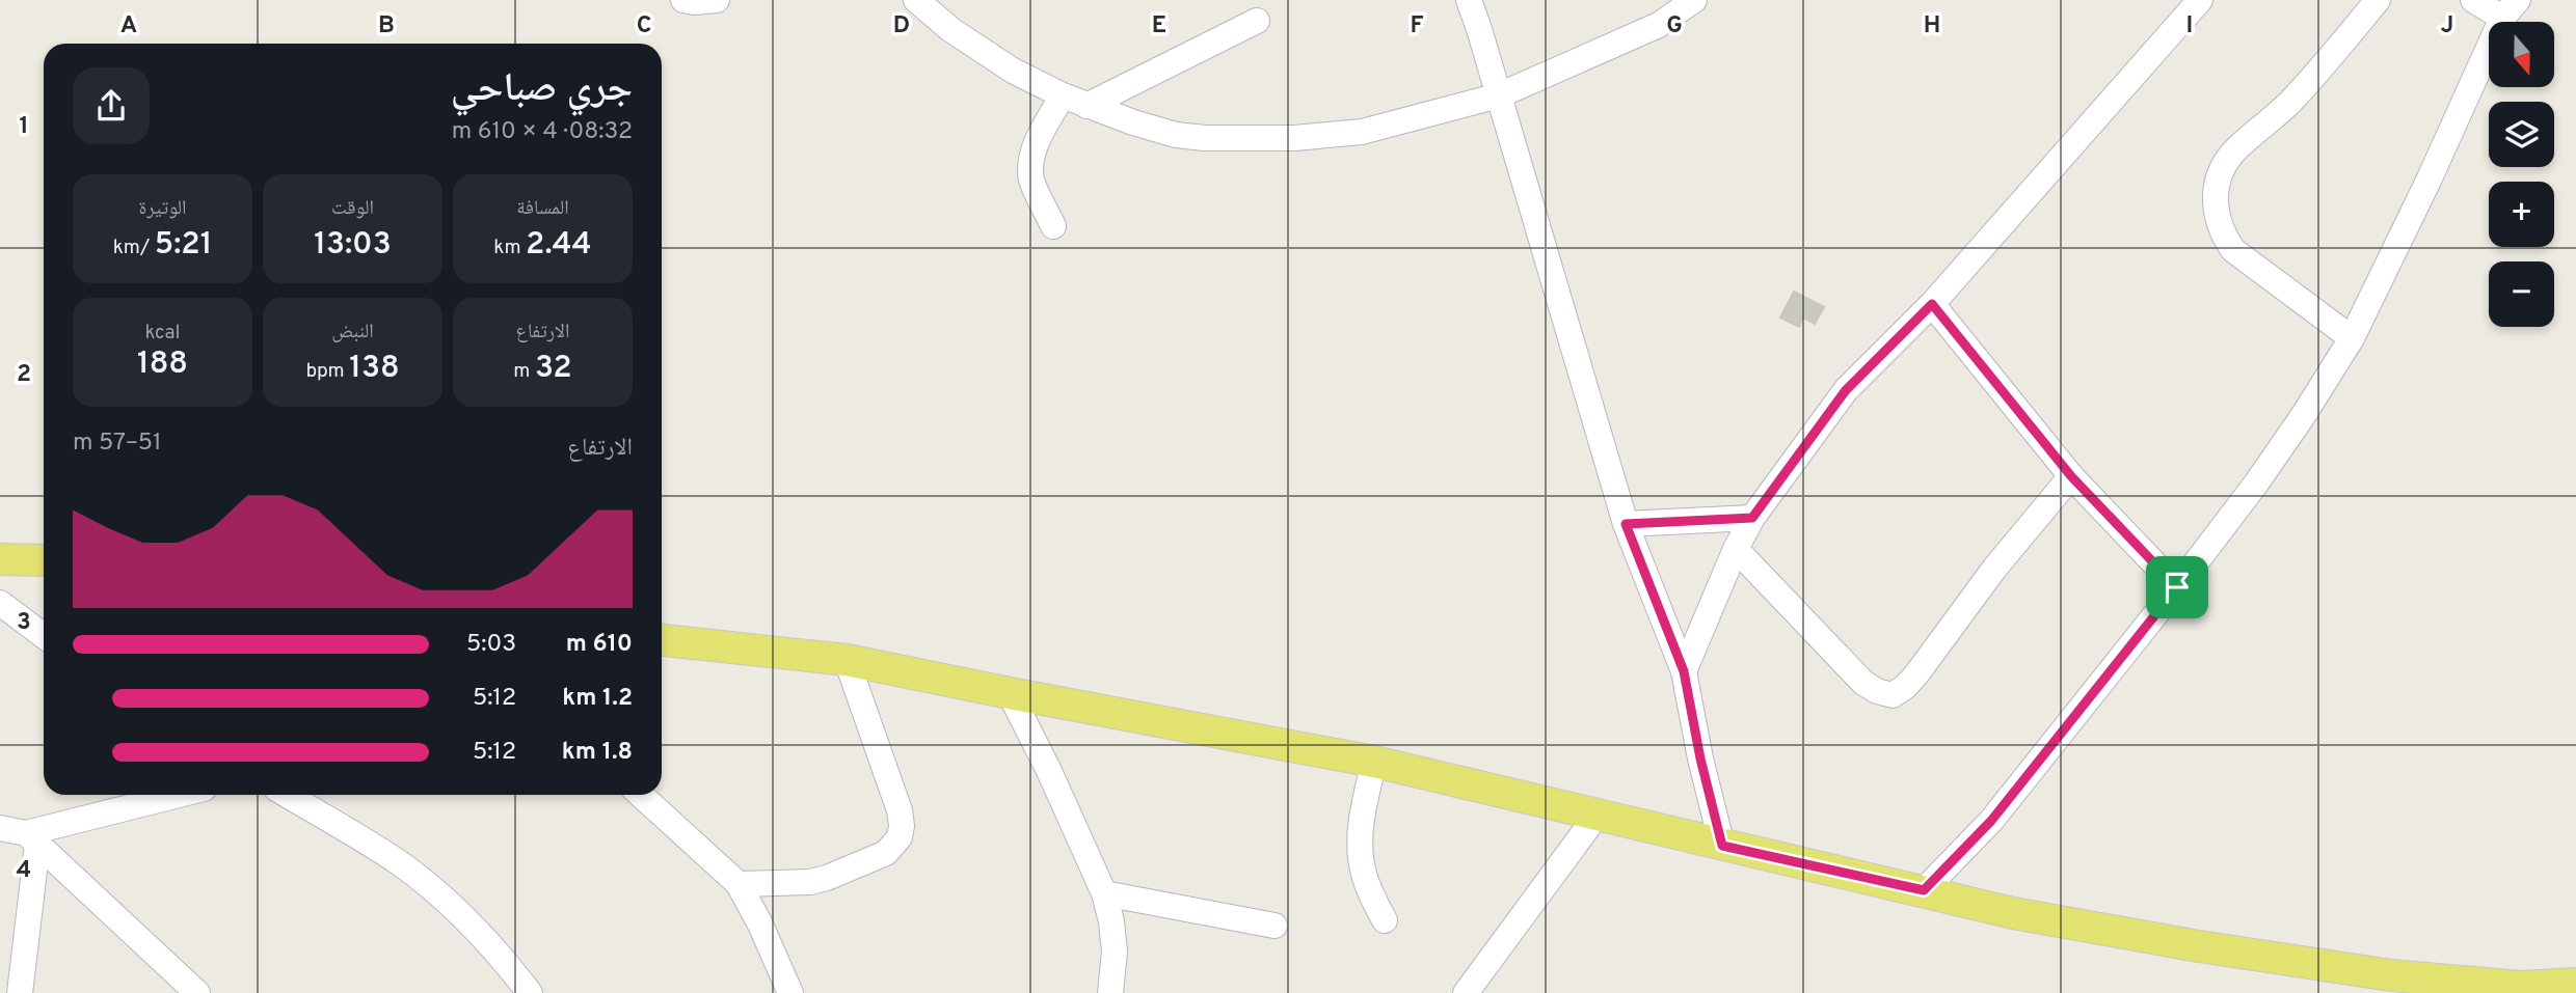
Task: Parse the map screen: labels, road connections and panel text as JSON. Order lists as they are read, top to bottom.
{
  "north": "bottom",
  "page": {
    "map_buttons": ["+", "−"],
    "heading": ["جري صباحي", "08:32 · 4 × 610 m"],
    "stats": [
      ["المسافة", "2.44 km"],
      ["الوقت", "13:03"],
      ["الوتيرة", "5:21 /km"],
      ["الارتفاع", "32 m"],
      ["النبض", "138 bpm"],
      ["kcal", "188"]
    ],
    "chart": ["الارتفاع", "51–57 m"],
    "list": [
      {
        "name": "610 m",
        "note": "5:03"
      },
      {
        "name": "1.2 km",
        "note": "5:12"
      },
      {
        "name": "1.8 km",
        "note": "5:12"
      }
    ]
  },
  "grid": {
    "columns": [
      "A",
      "B",
      "C",
      "D",
      "E",
      "F",
      "G",
      "H",
      "I",
      "J"
    ],
    "rows": [
      "1",
      "2",
      "3",
      "4"
    ]
  }
}
